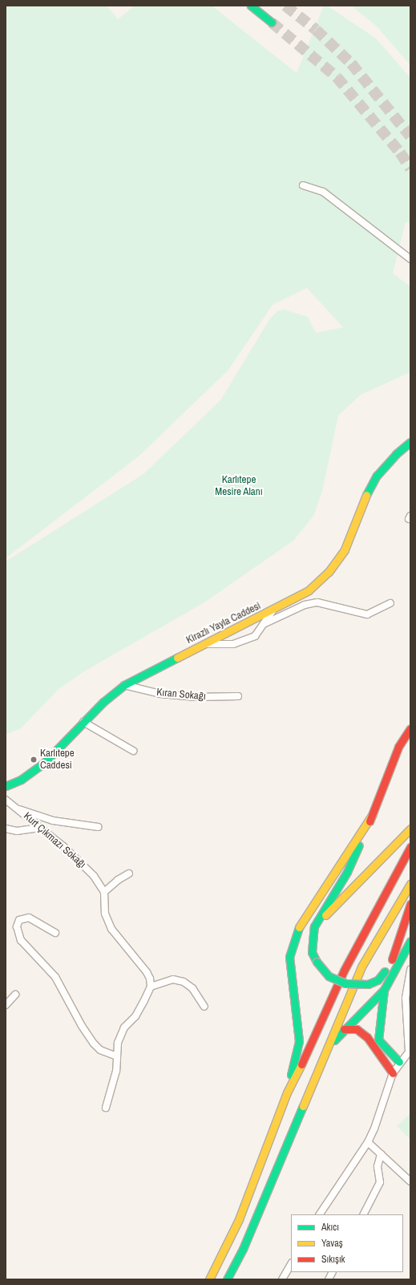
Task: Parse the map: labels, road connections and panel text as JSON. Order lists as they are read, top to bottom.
{
  "streets": {
    "main road": ["Kirazlı Yayla Caddesi"],
    "street": ["Kıran Sokağı", "Kurt Çıkmazı Sokağı"]
  },
  "crossings": [
    ["Kirazlı Yayla Caddesi", "Kıran Sokağı"]
  ],
  "parks": ["Karlıtepe Mesire Alanı"],
  "places": ["Karlıtepe Caddesi"],
  "legend": ["Akıcı", "Yavaş", "Sıkışık"]
}
